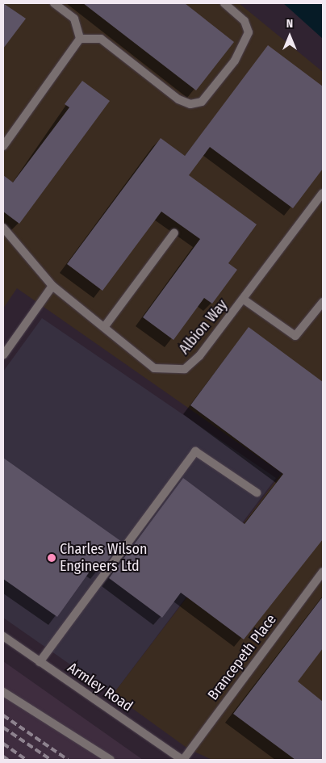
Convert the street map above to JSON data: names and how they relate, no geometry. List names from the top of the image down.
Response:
{
  "streets": {
    "street": ["Albion Way", "Brancepeth Place", "Armley Road"]
  },
  "crossings": [
    ["Brancepeth Place", "Armley Road"]
  ],
  "places": ["Charles Wilson Engineers Ltd"],
  "north": "top"
}
